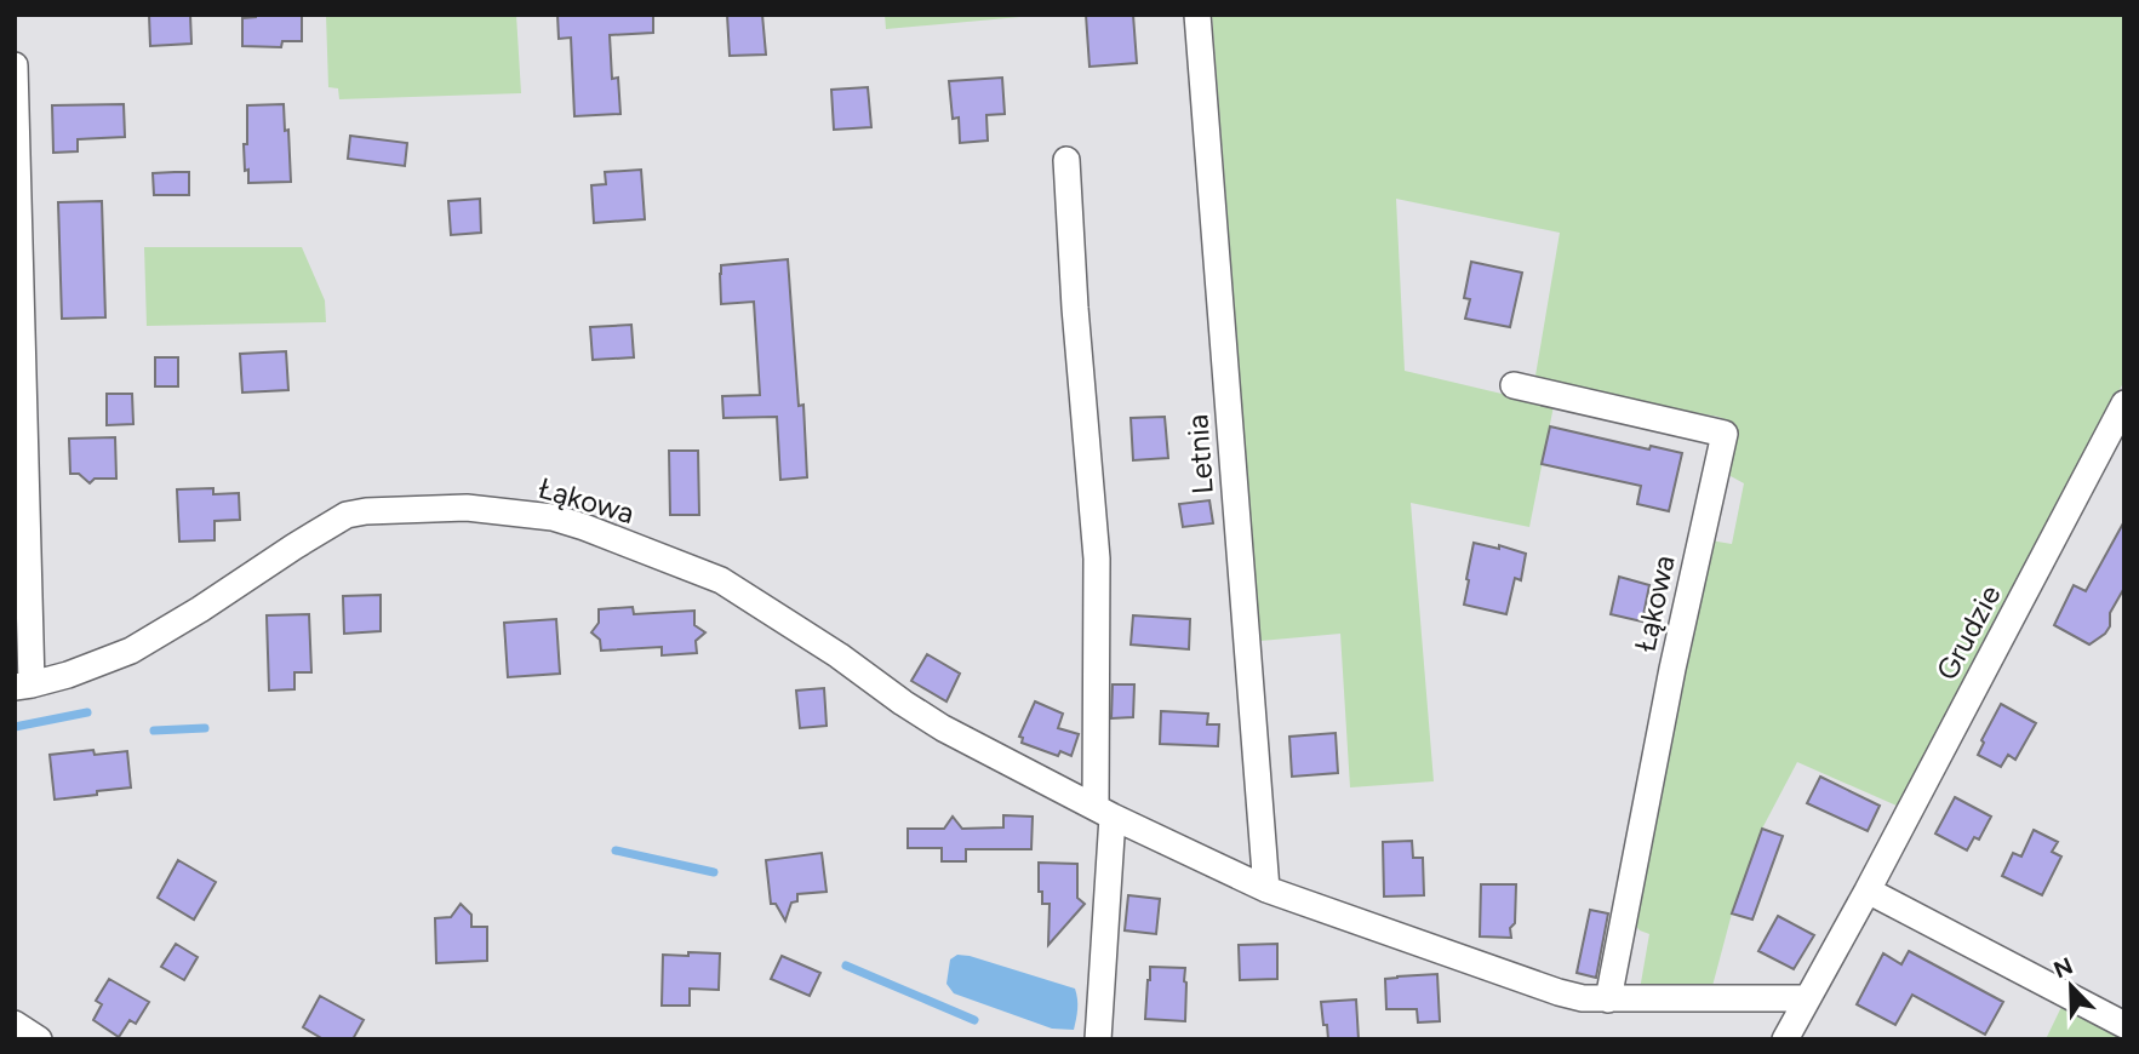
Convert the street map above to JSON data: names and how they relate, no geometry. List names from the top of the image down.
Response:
{
  "streets": {
    "street": ["Letnia", "Łąkowa", "Grudzie"]
  },
  "crossings": [
    ["Letnia", "Łąkowa"],
    ["Łąkowa", "Grudzie"]
  ],
  "north": "top left"
}
